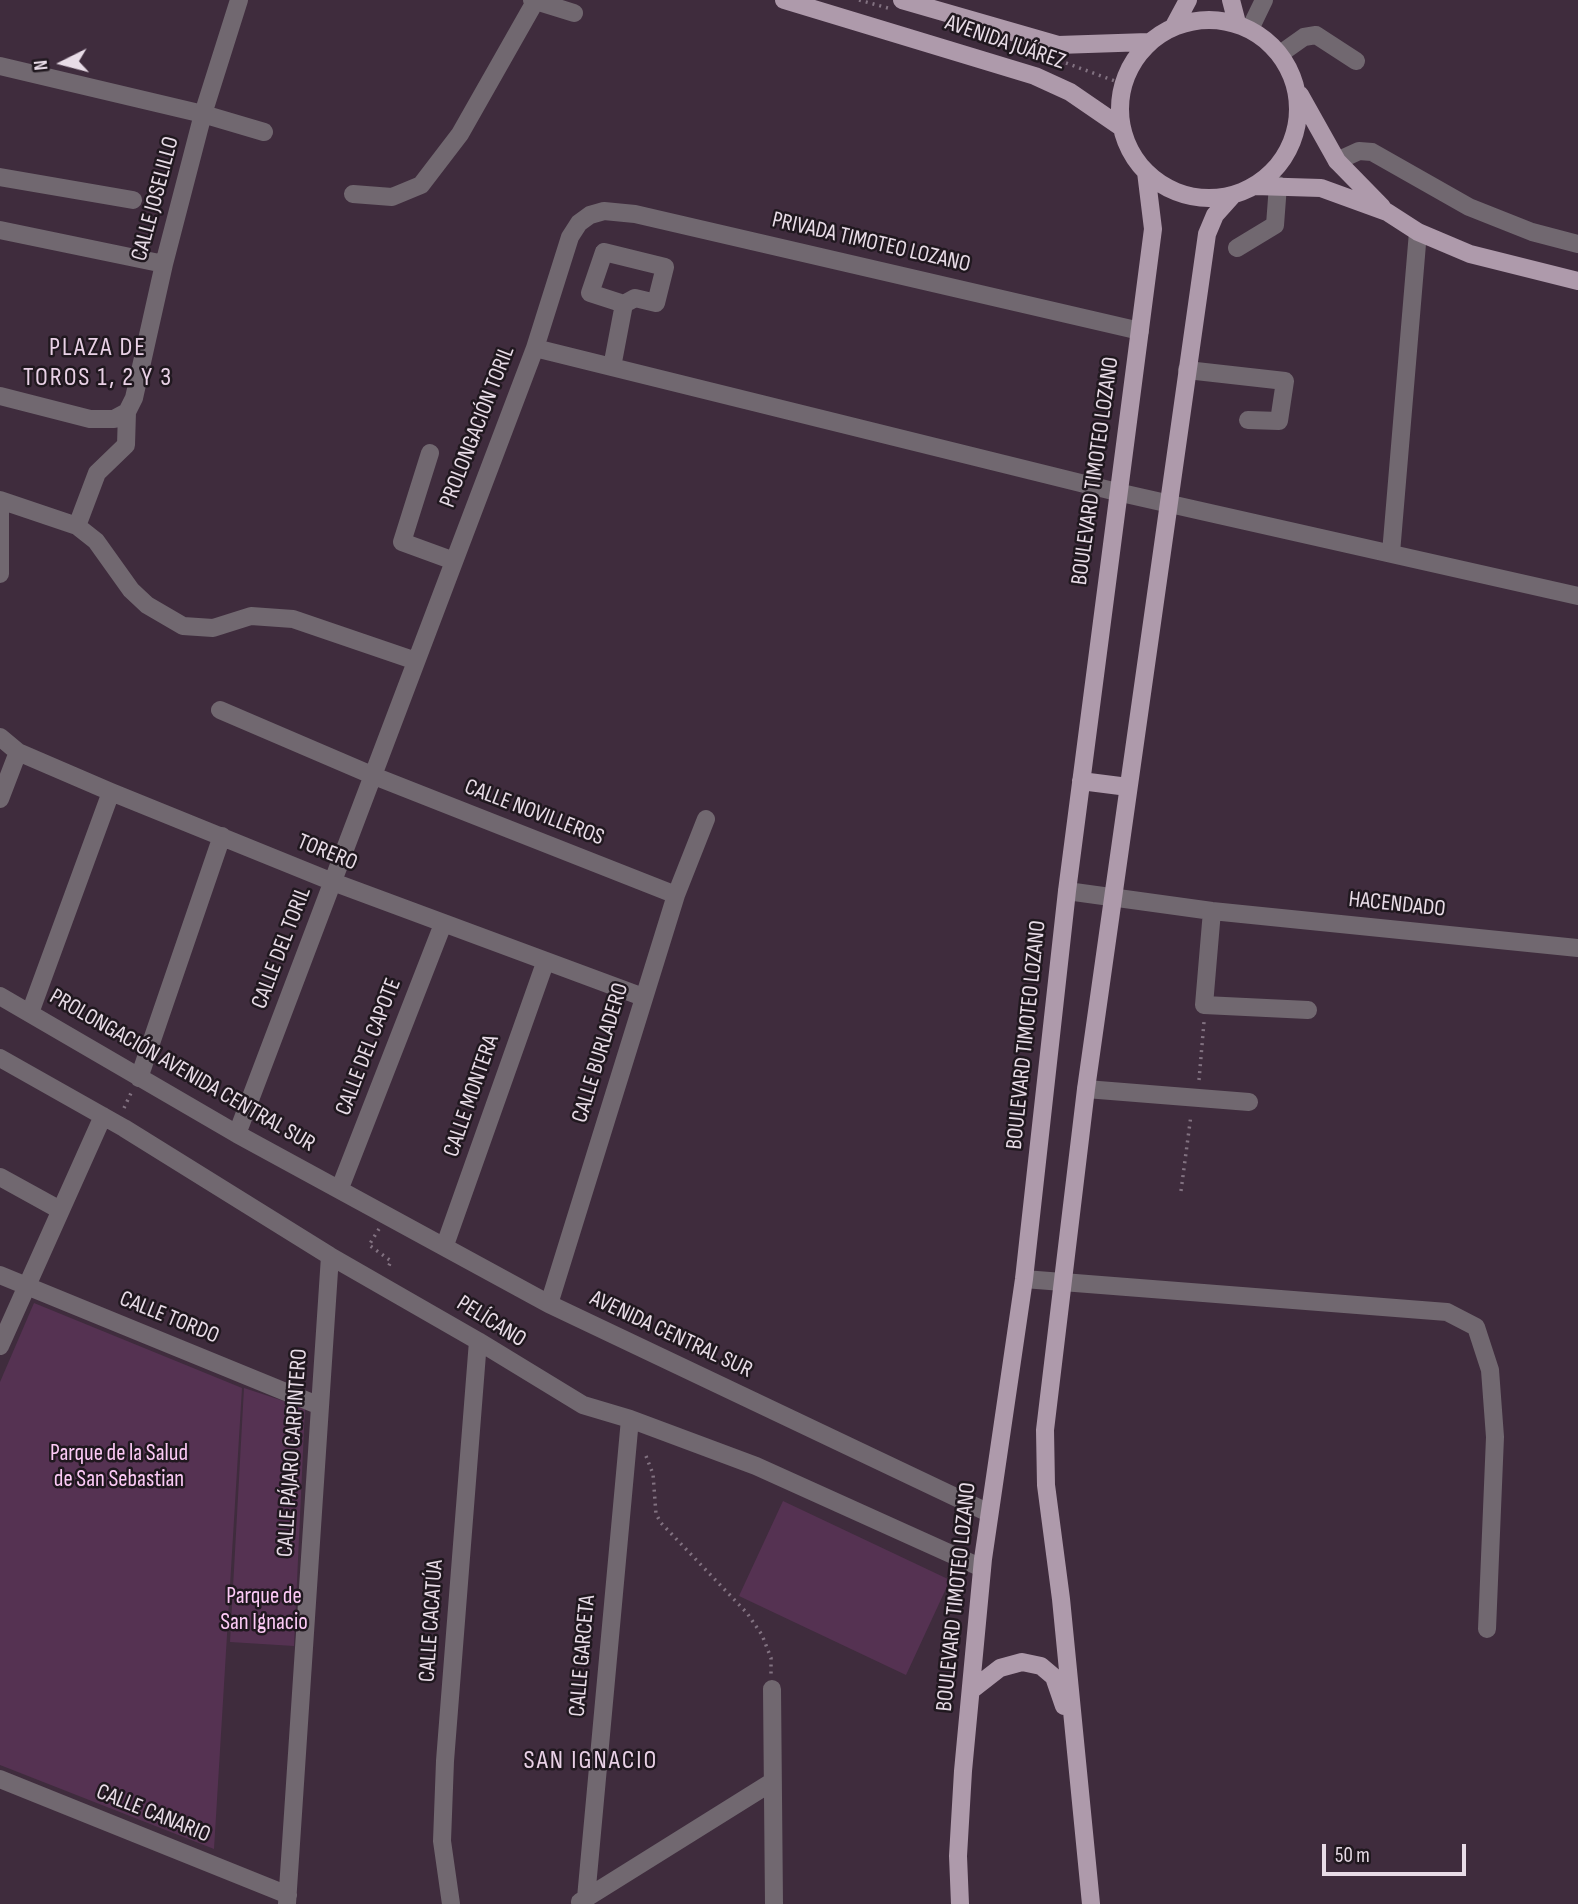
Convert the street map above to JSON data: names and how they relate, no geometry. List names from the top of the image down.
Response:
{
  "streets": {
    "main road": ["AVENIDA JUÁREZ", "BOULEVARD TIMOTEO LOZANO"],
    "street": [
      "CALLE JOSELILLO",
      "PRIVADA TIMOTEO LOZANO",
      "PROLONGACIÓN TORIL",
      "CALLE NOVILLEROS",
      "TORERO",
      "HACENDADO",
      "CALLE DEL TORIL",
      "CALLE DEL CAPOTE",
      "CALLE BURLADERO",
      "PROLONGACIÓN AVENIDA CENTRAL SUR",
      "CALLE MONTERA",
      "CALLE TORDO",
      "PELÍCANO",
      "AVENIDA CENTRAL SUR",
      "CALLE PÁJARO CARPINTERO",
      "CALLE CACATÚA",
      "CALLE GARCETA",
      "CALLE CANARIO"
    ]
  },
  "crossings": [
    ["AVENIDA JUÁREZ", "BOULEVARD TIMOTEO LOZANO"],
    ["PRIVADA TIMOTEO LOZANO", "PROLONGACIÓN TORIL"],
    ["PRIVADA TIMOTEO LOZANO", "BOULEVARD TIMOTEO LOZANO"],
    ["PROLONGACIÓN TORIL", "CALLE DEL TORIL"],
    ["BOULEVARD TIMOTEO LOZANO", "HACENDADO"],
    ["BOULEVARD TIMOTEO LOZANO", "PELÍCANO"],
    ["BOULEVARD TIMOTEO LOZANO", "AVENIDA CENTRAL SUR"],
    ["CALLE NOVILLEROS", "CALLE DEL TORIL"],
    ["CALLE NOVILLEROS", "CALLE BURLADERO"],
    ["TORERO", "CALLE DEL TORIL"],
    ["TORERO", "CALLE DEL CAPOTE"],
    ["TORERO", "CALLE BURLADERO"],
    ["TORERO", "CALLE MONTERA"],
    ["CALLE DEL TORIL", "PROLONGACIÓN AVENIDA CENTRAL SUR"],
    ["CALLE DEL CAPOTE", "PROLONGACIÓN AVENIDA CENTRAL SUR"],
    ["CALLE DEL CAPOTE", "AVENIDA CENTRAL SUR"],
    ["CALLE BURLADERO", "AVENIDA CENTRAL SUR"],
    ["PROLONGACIÓN AVENIDA CENTRAL SUR", "AVENIDA CENTRAL SUR"],
    ["CALLE MONTERA", "AVENIDA CENTRAL SUR"],
    ["CALLE TORDO", "CALLE PÁJARO CARPINTERO"],
    ["PELÍCANO", "CALLE PÁJARO CARPINTERO"],
    ["PELÍCANO", "CALLE CACATÚA"],
    ["PELÍCANO", "CALLE GARCETA"],
    ["CALLE PÁJARO CARPINTERO", "CALLE CANARIO"]
  ],
  "districts": ["PLAZA DE TOROS 1, 2 Y 3", "SAN IGNACIO"],
  "parks": ["Parque de la Salud de San Sebastian", "Parque de San Ignacio"],
  "scale_bar": "50 m",
  "north": "left"
}
